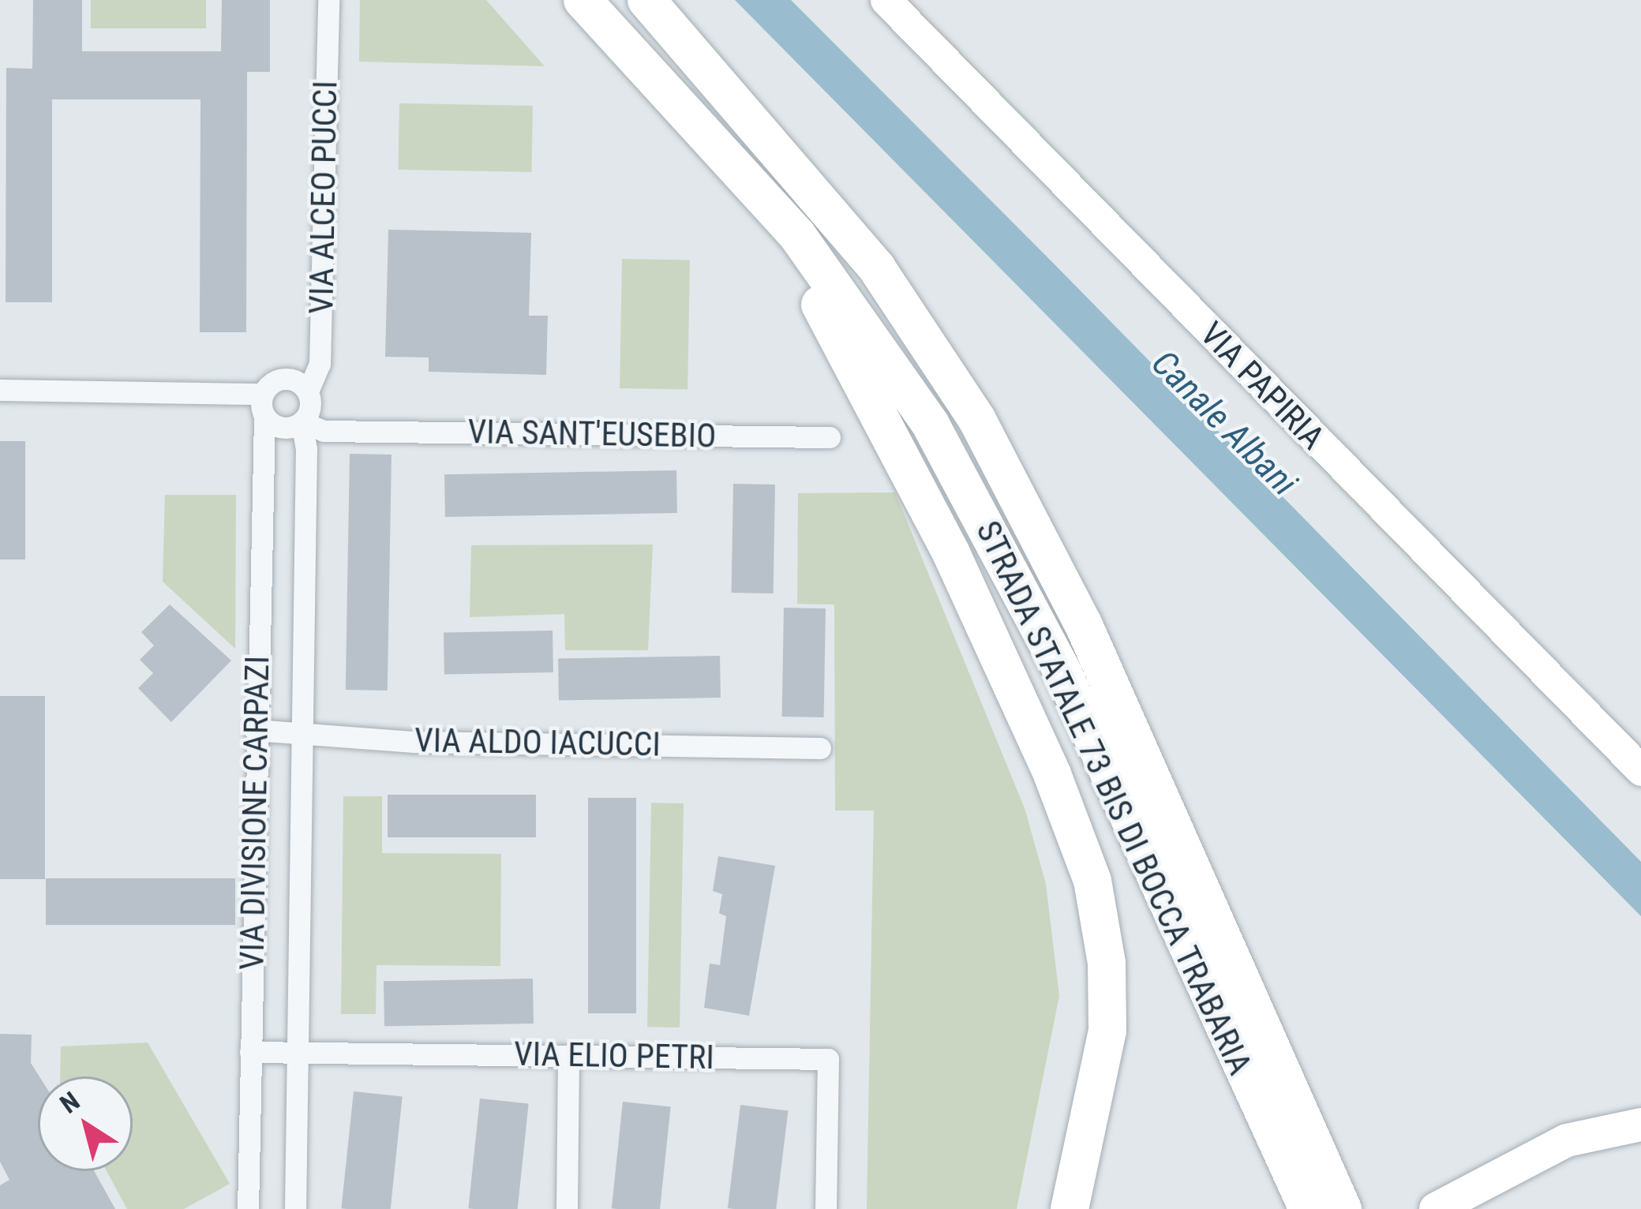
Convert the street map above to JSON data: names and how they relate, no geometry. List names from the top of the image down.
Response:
{
  "streets": {
    "highway": ["STRADA STATALE 73 BIS DI BOCCA TRABARIA"],
    "main road": ["VIA PAPIRIA"],
    "street": [
      "VIA ALCEO PUCCI",
      "VIA SANT'EUSEBIO",
      "VIA ALDO IACUCCI",
      "VIA DIVISIONE CARPAZI",
      "VIA ELIO PETRI"
    ]
  },
  "crossings": [
    ["VIA ALCEO PUCCI", "VIA SANT'EUSEBIO"],
    ["VIA ALCEO PUCCI", "VIA DIVISIONE CARPAZI"],
    ["VIA SANT'EUSEBIO", "VIA DIVISIONE CARPAZI"],
    ["VIA ALDO IACUCCI", "VIA DIVISIONE CARPAZI"],
    ["VIA DIVISIONE CARPAZI", "VIA ELIO PETRI"]
  ],
  "water": ["Canale Albani"],
  "north": "top left"
}
